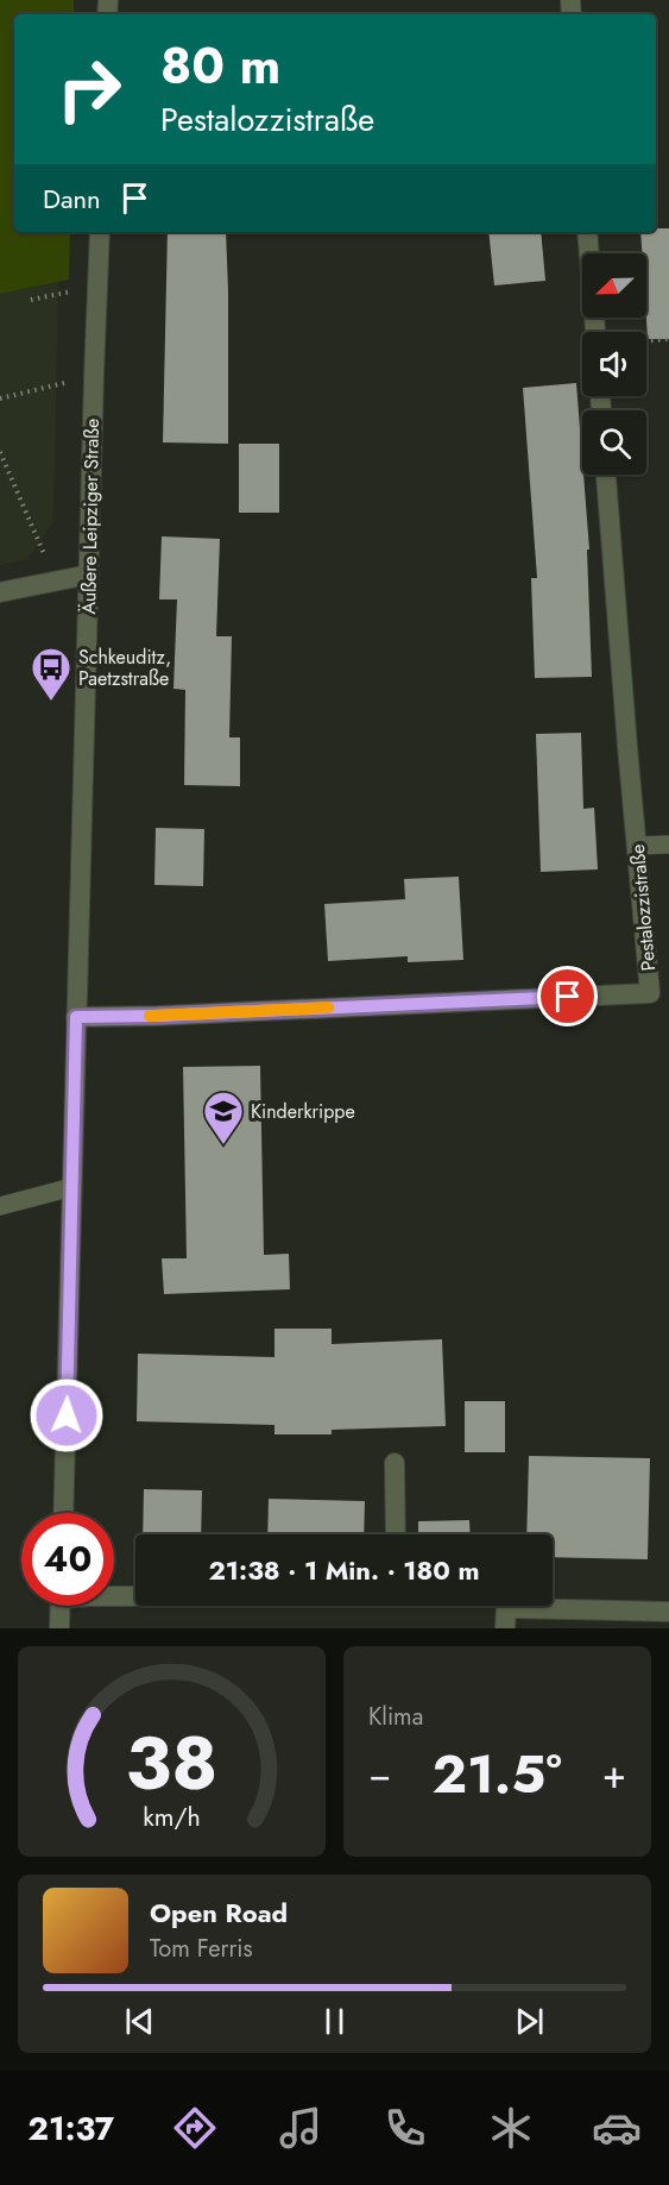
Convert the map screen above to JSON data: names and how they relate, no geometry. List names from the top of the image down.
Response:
{
  "streets": {
    "street": ["Äußere Leipziger Straße", "Pestalozzistraße"]
  },
  "crossings": [
    ["Äußere Leipziger Straße", "Pestalozzistraße"]
  ],
  "places": {
    "bus stop": ["Schkeuditz, Paetzstraße"],
    "school or university": ["Kinderkrippe"]
  },
  "north": "bottom left",
  "page": {
    "turn": ["80 m", "Pestalozzistraße"],
    "then": "Dann",
    "limit": "40",
    "trip": "21:38 · 1 Min. · 180 m",
    "tile": "Klima",
    "heat": ["−", "21.5°", "+"],
    "song": ["Open Road", "Tom Ferris"],
    "tabs": "21:37",
    "gauge": ["38", "km/h"]
  }
}
